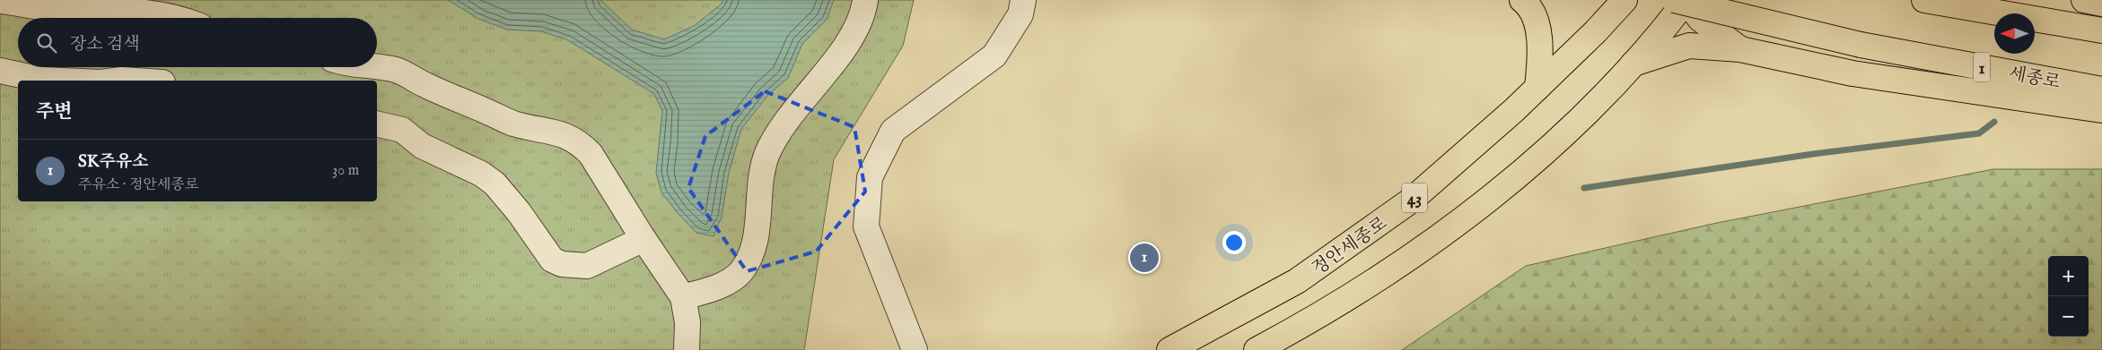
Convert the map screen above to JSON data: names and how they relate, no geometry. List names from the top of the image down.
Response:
{
  "streets": {
    "highway": [
      "1",
      "세종로",
      "43",
      "정안세종로"
    ]
  },
  "crossings": [
    ["세종로", "43"]
  ],
  "north": "left",
  "page": {
    "search": "장소 검색",
    "heading": "주변",
    "list": [
      {
        "mark": "1",
        "name": "SK주유소",
        "note": "주유소 · 정안세종로",
        "value": "30 m"
      }
    ],
    "pins": "1",
    "map_buttons": ["+", "−"]
  }
}
